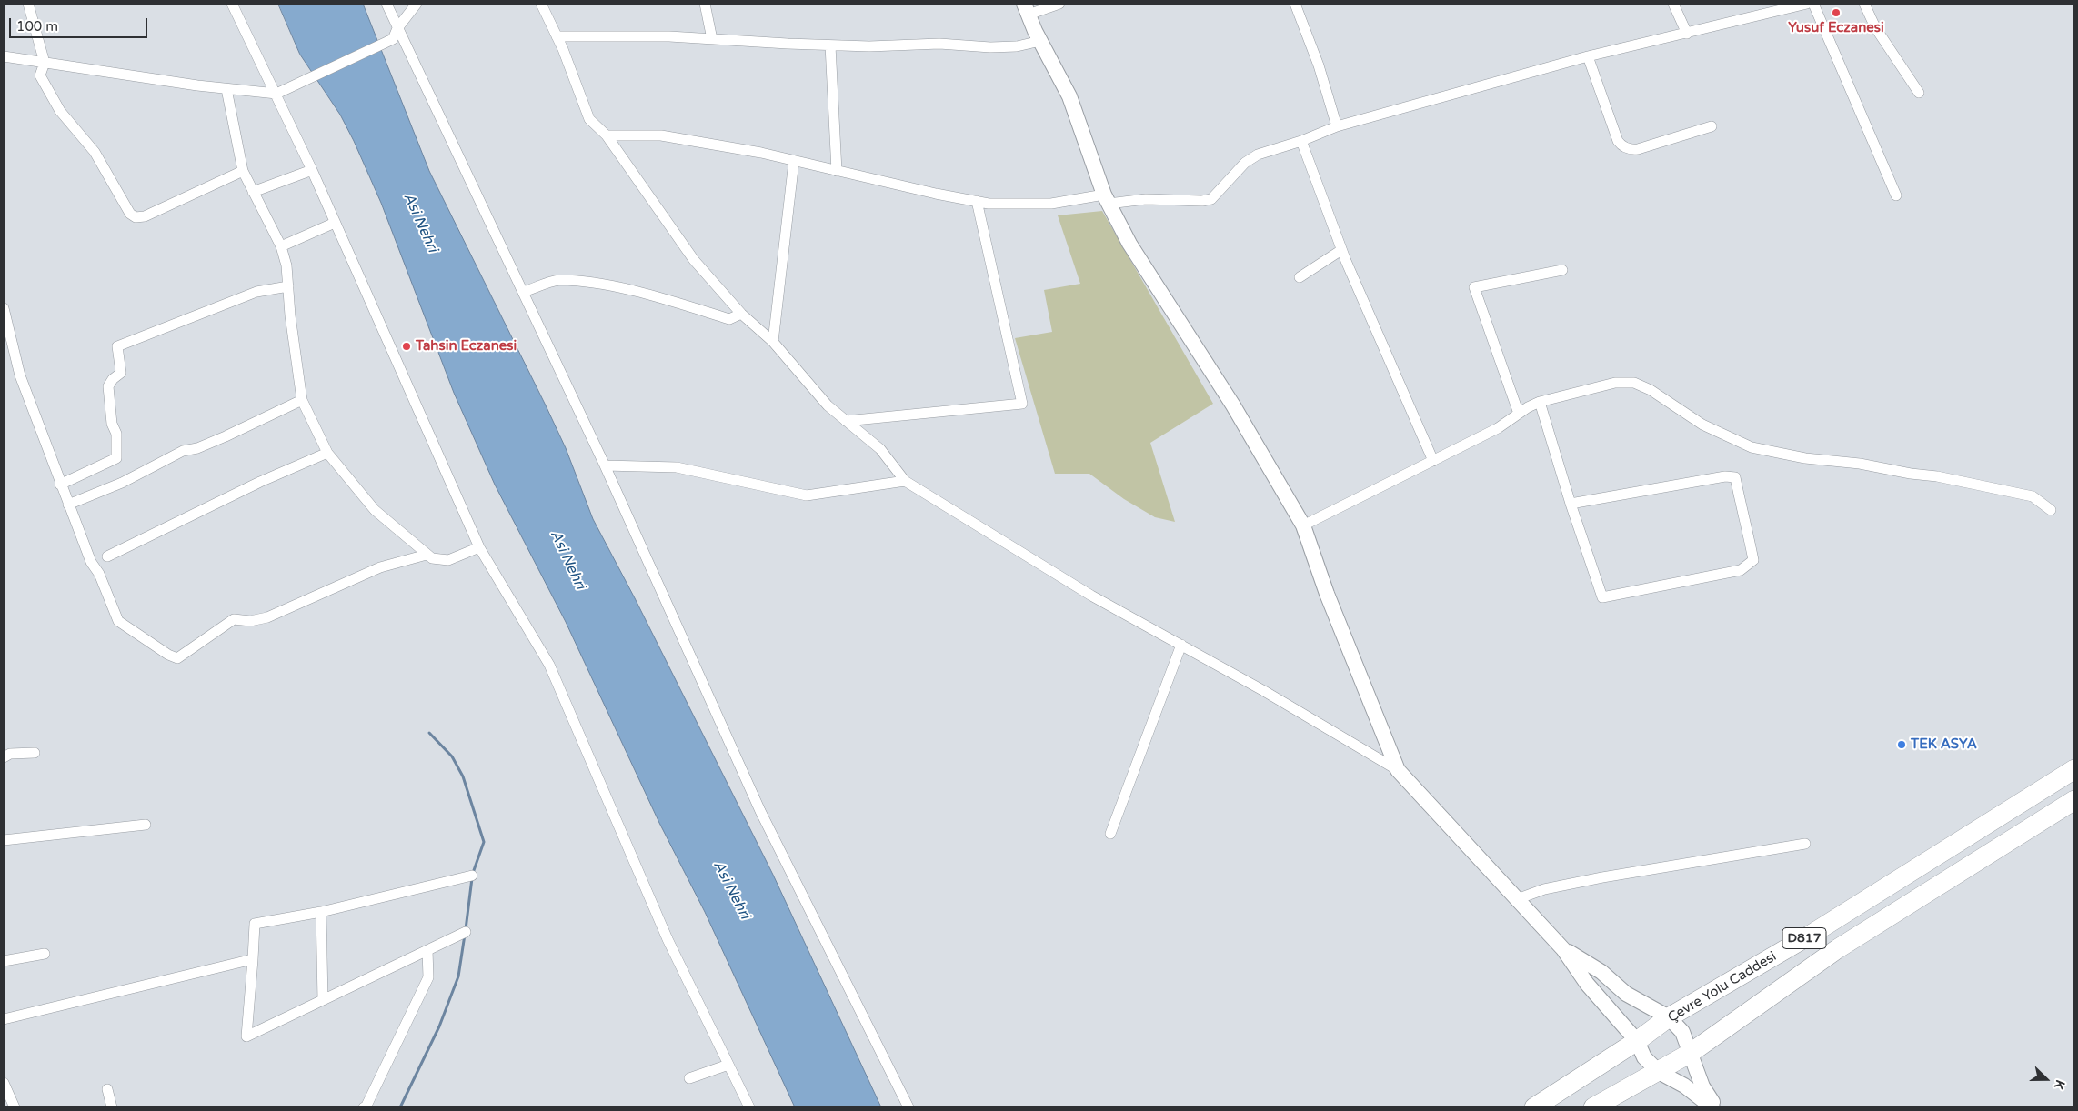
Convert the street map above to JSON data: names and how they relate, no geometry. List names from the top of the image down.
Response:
{
  "streets": {
    "highway": ["D817", "Çevre Yolu Caddesi"]
  },
  "water": ["Asi Nehri"],
  "places": ["Yusuf Eczanesi", "Tahsin Eczanesi", "TEK ASYA"],
  "scale_bar": "100 m",
  "north": "right"
}
